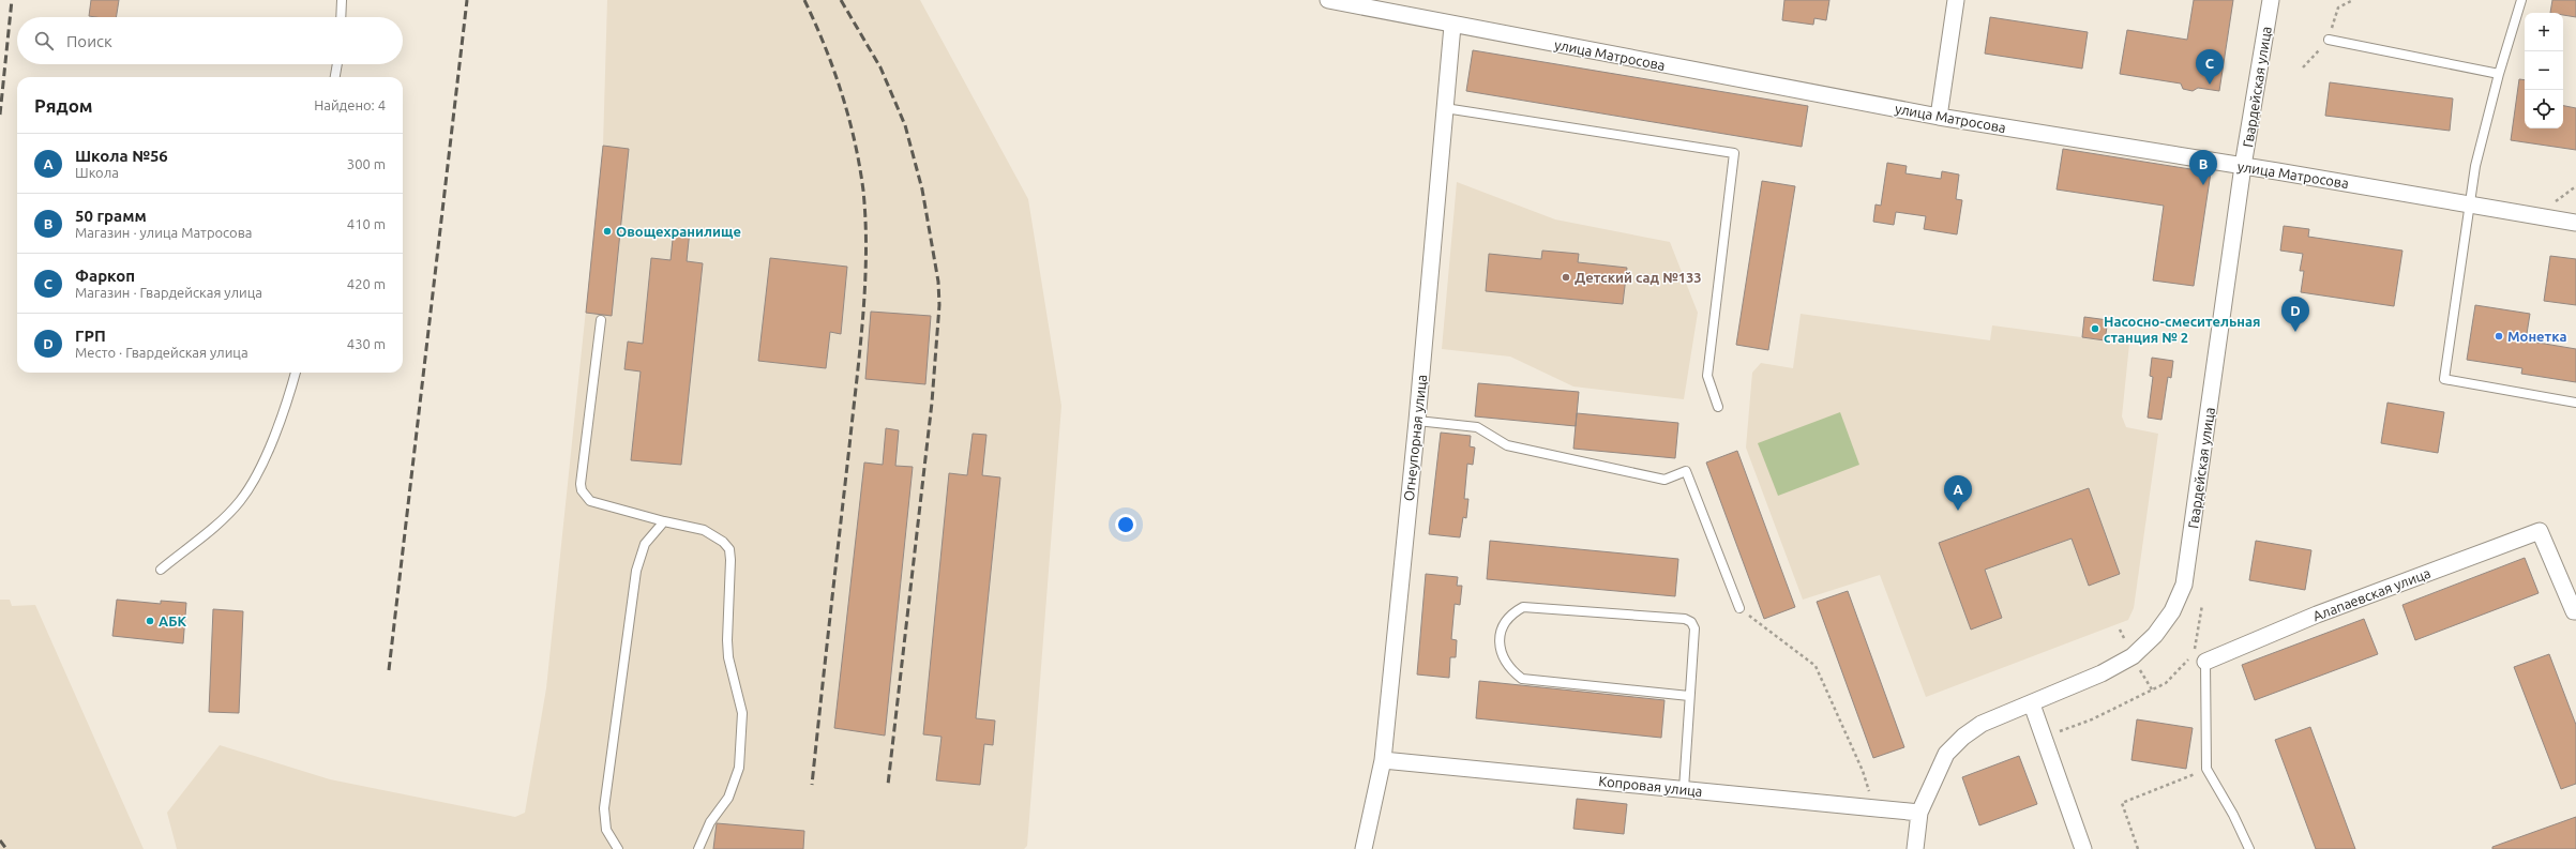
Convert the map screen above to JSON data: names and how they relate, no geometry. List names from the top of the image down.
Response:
{
  "streets": {
    "street": [
      "улица Матросова",
      "Гвардейская улица",
      "Огнеупорная улица",
      "Алапаевская улица",
      "Копровая улица"
    ]
  },
  "crossings": [
    ["улица Матросова", "Гвардейская улица"],
    ["улица Матросова", "Огнеупорная улица"],
    ["Гвардейская улица", "Копровая улица"],
    ["Огнеупорная улица", "Копровая улица"]
  ],
  "places": [
    "Овощехранилище",
    "Детский сад №133",
    "Насосно-смесительная станция № 2",
    "Монетка",
    "АБК"
  ],
  "page": {
    "map_buttons": ["+", "−"],
    "search": "Поиск",
    "pins": [
      "C",
      "B",
      "D",
      "A"
    ],
    "heading": ["Рядом", "Найдено: 4"],
    "list": [
      {
        "mark": "A",
        "name": "Школа №56",
        "note": "Школа",
        "value": "300 m"
      },
      {
        "mark": "B",
        "name": "50 грамм",
        "note": "Магазин · улица Матросова",
        "value": "410 m"
      },
      {
        "mark": "C",
        "name": "Фаркоп",
        "note": "Магазин · Гвардейская улица",
        "value": "420 m"
      },
      {
        "mark": "D",
        "name": "ГРП",
        "note": "Место · Гвардейская улица",
        "value": "430 m"
      }
    ]
  }
}
